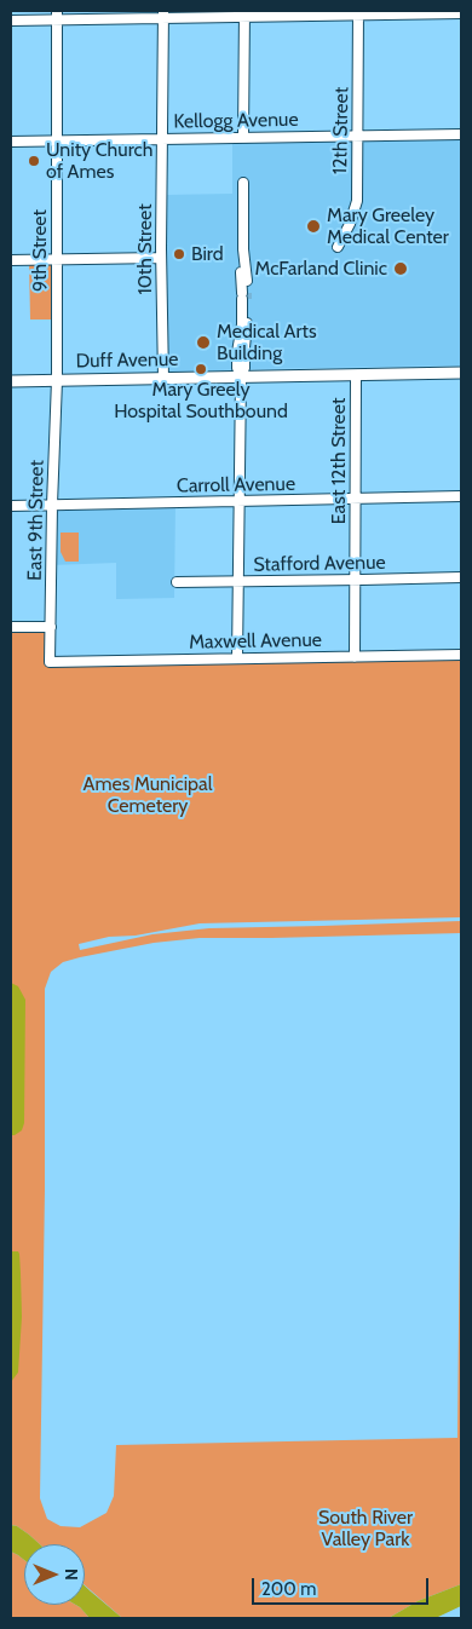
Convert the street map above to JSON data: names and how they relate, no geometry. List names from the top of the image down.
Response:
{
  "streets": {
    "main road": ["Duff Avenue"],
    "street": [
      "Kellogg Avenue",
      "12th Street",
      "10th Street",
      "9th Street",
      "East 12th Street",
      "Carroll Avenue",
      "East 9th Street",
      "Stafford Avenue",
      "Maxwell Avenue"
    ]
  },
  "crossings": [
    ["Kellogg Avenue", "12th Street"],
    ["Kellogg Avenue", "10th Street"],
    ["Kellogg Avenue", "9th Street"],
    ["10th Street", "Duff Avenue"],
    ["9th Street", "Duff Avenue"],
    ["9th Street", "East 9th Street"],
    ["Duff Avenue", "East 12th Street"],
    ["Duff Avenue", "East 9th Street"],
    ["East 12th Street", "Carroll Avenue"],
    ["East 12th Street", "Stafford Avenue"],
    ["East 12th Street", "Maxwell Avenue"],
    ["Carroll Avenue", "East 9th Street"],
    ["East 9th Street", "Maxwell Avenue"]
  ],
  "parks": ["Ames Municipal Cemetery", "South River Valley Park"],
  "places": [
    "Unity Church of Ames",
    "Mary Greeley Medical Center",
    "Bird",
    "McFarland Clinic",
    "Medical Arts Building",
    "Mary Greely Hospital Southbound"
  ],
  "scale_bar": "200 m",
  "north": "right"
}
